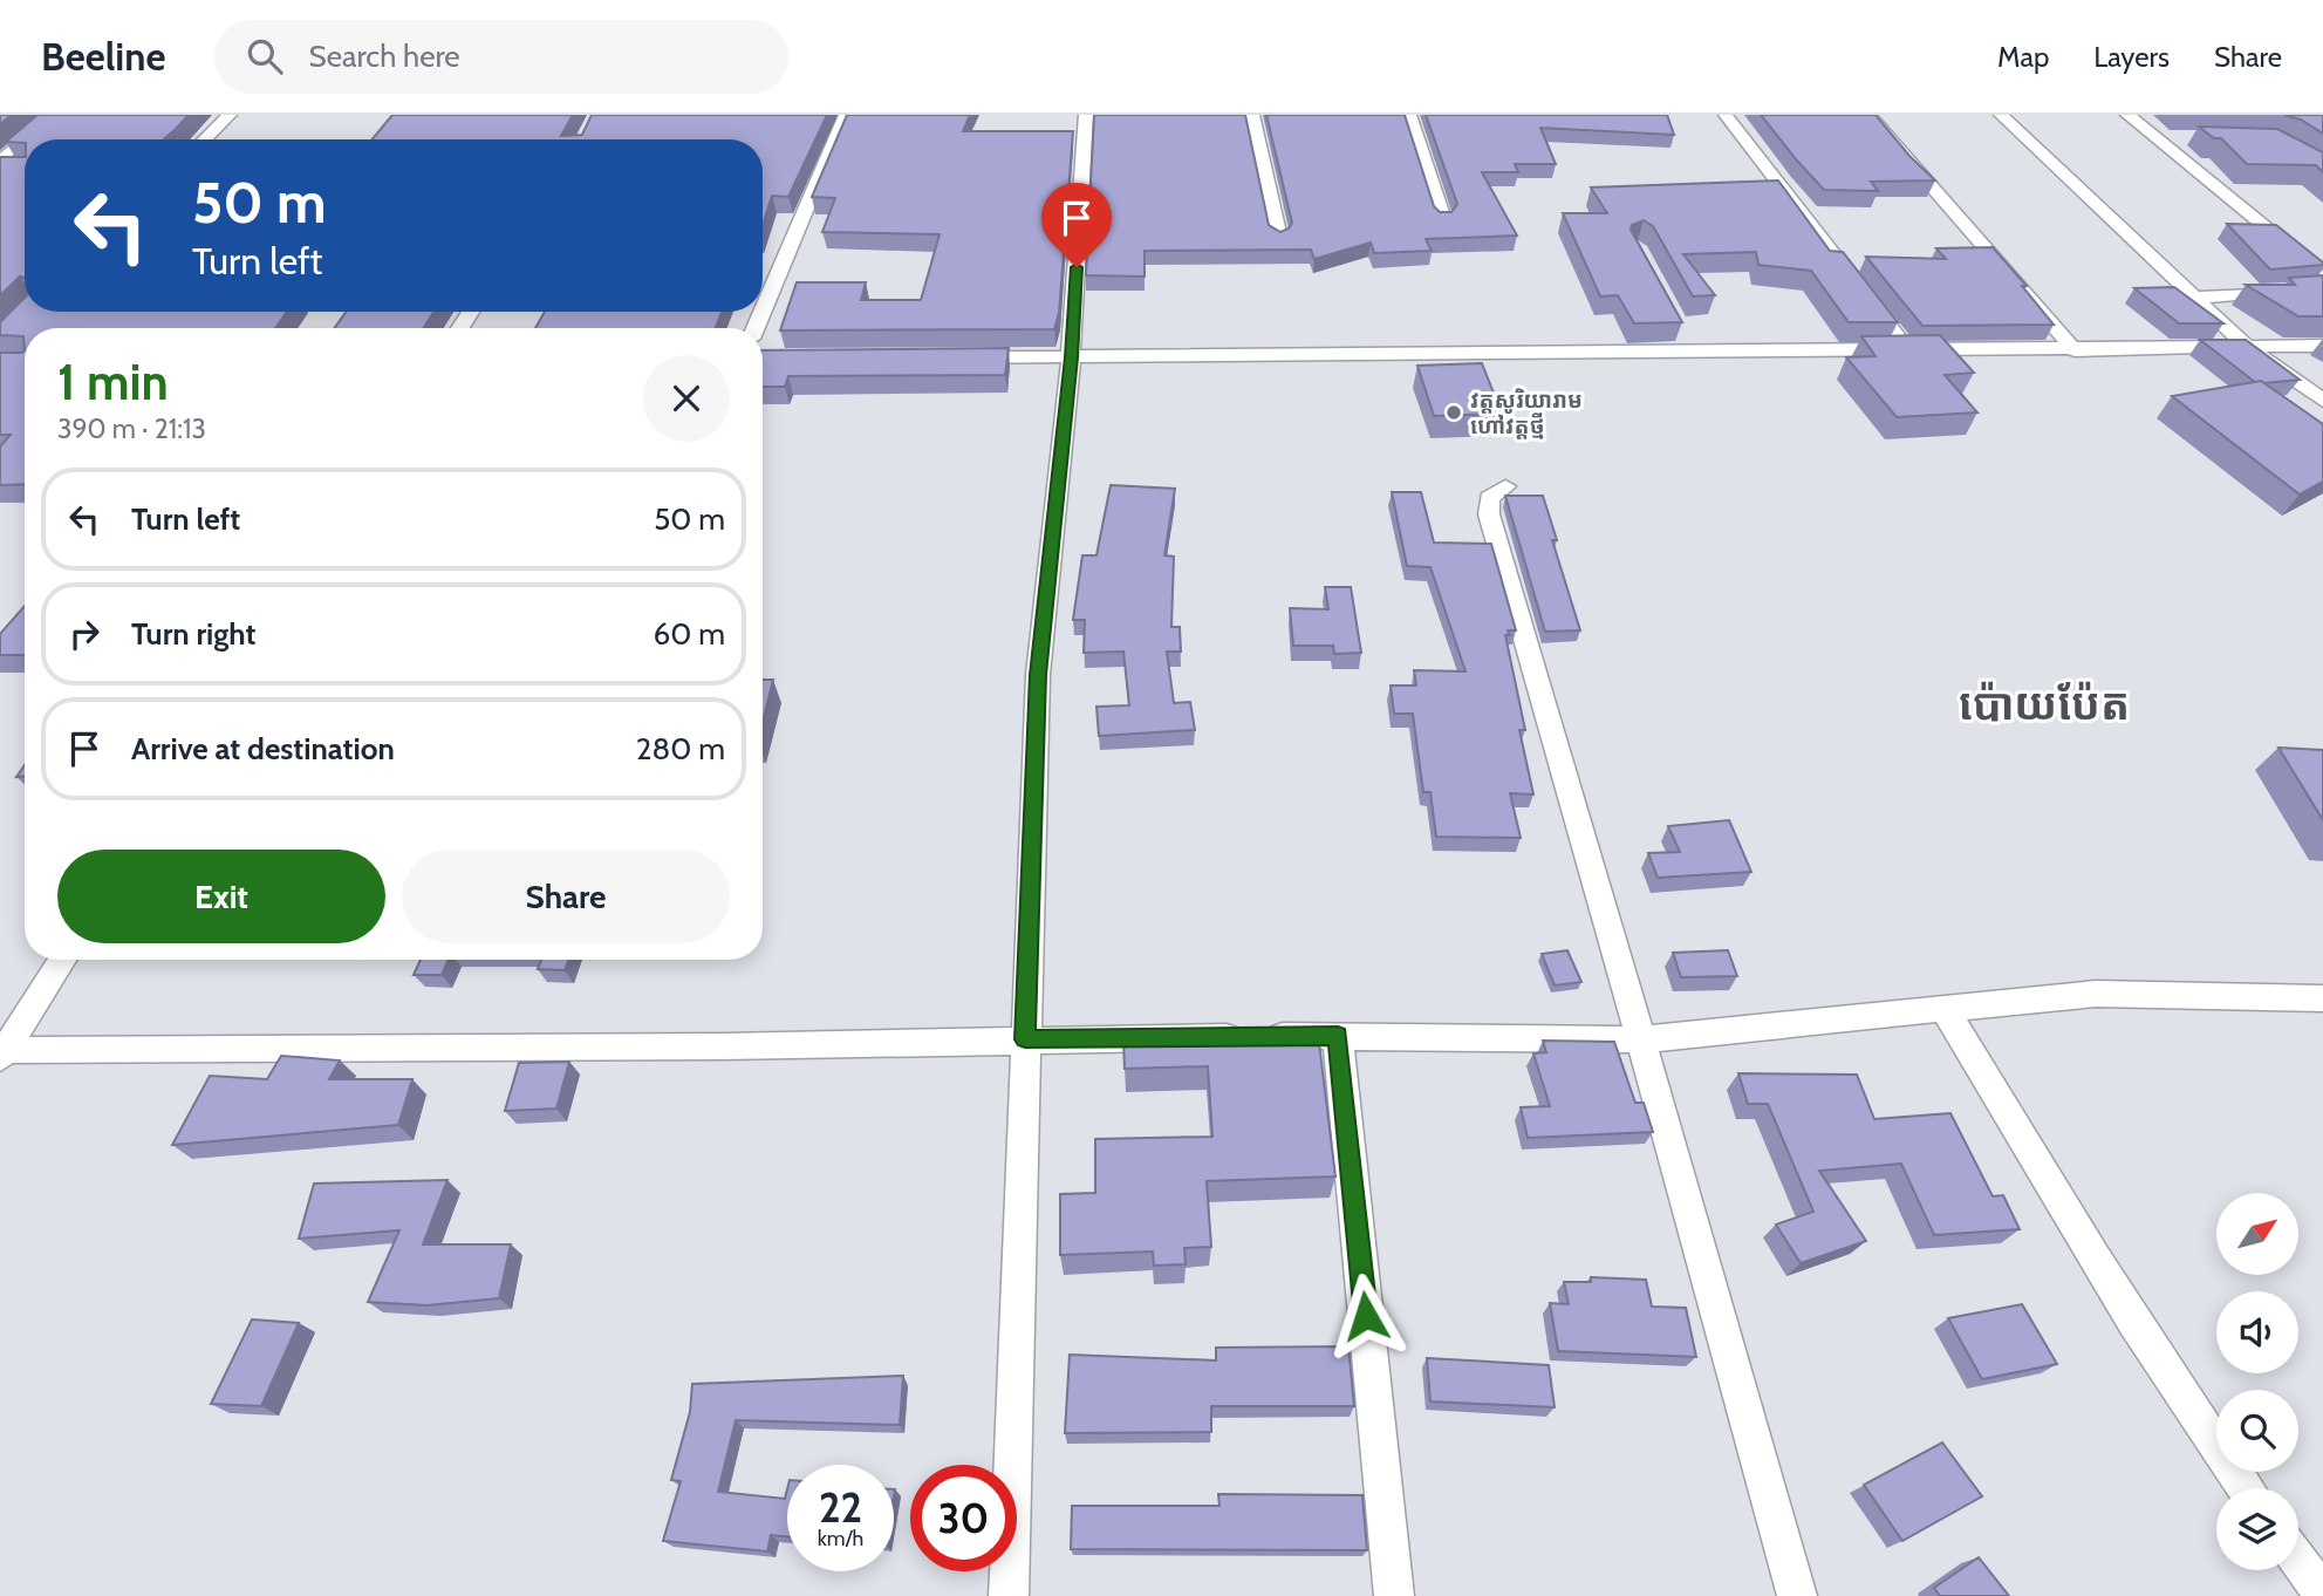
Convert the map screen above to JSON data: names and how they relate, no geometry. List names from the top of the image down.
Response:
{
  "districts": ["ប៉ោយប៉ែត"],
  "places": ["វត្តសូរិយារាម ហៅវត្តថ្មី"],
  "north": "top right",
  "page": {
    "header": "Beeline",
    "search": "Search here",
    "nav": ["Map", "Layers", "Share"],
    "turn": ["50 m", "Turn left"],
    "heading": ["1 min", "390 m · 21:13"],
    "list": [
      {
        "name": "Turn left",
        "value": "50 m"
      },
      {
        "name": "Turn right",
        "value": "60 m"
      },
      {
        "name": "Arrive at destination",
        "value": "280 m"
      }
    ],
    "buttons": ["Exit", "Share"],
    "speed": "22 km/h",
    "limit": "30"
  }
}
